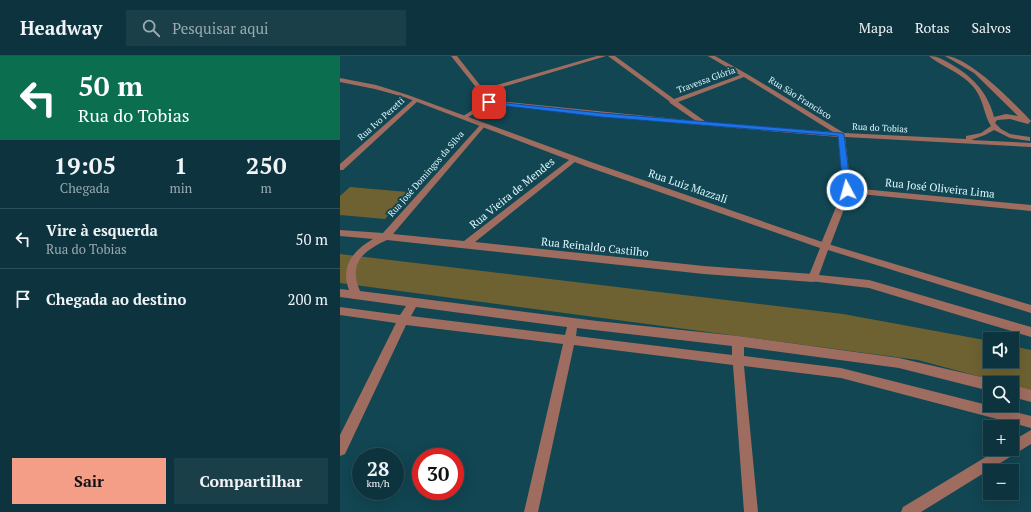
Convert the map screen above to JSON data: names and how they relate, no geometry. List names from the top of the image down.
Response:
{
  "streets": {
    "street": [
      "Travessa Glória",
      "Rua São Francisco",
      "Rua Ivo Peretti",
      "Rua do Tobias",
      "Rua José Domingos da Silva",
      "Rua Luiz Mazzali",
      "Rua José Oliveira Lima",
      "Rua Vieira de Mendes",
      "Rua Reinaldo Castilho"
    ]
  },
  "crossings": [
    ["Travessa Glória", "Rua São Francisco"],
    ["Rua São Francisco", "Rua do Tobias"],
    ["Rua Ivo Peretti", "Rua Luiz Mazzali"],
    ["Rua José Domingos da Silva", "Rua Luiz Mazzali"],
    ["Rua José Domingos da Silva", "Rua Reinaldo Castilho"],
    ["Rua Luiz Mazzali", "Rua Vieira de Mendes"],
    ["Rua Vieira de Mendes", "Rua Reinaldo Castilho"]
  ],
  "page": {
    "header": "Headway",
    "search": "Pesquisar aqui",
    "nav": ["Mapa", "Rotas", "Salvos"],
    "turn": ["50 m", "Rua do Tobias"],
    "eta": [
      "19:05",
      "Chegada",
      "1",
      "min",
      "250",
      "m"
    ],
    "list": [
      {
        "name": "Vire à esquerda",
        "note": "Rua do Tobias",
        "value": "50 m"
      },
      {
        "name": "Chegada ao destino",
        "value": "200 m"
      }
    ],
    "map_buttons": ["+", "−"],
    "speed": "28 km/h",
    "limit": "30",
    "buttons": ["Sair", "Compartilhar"]
  }
}
